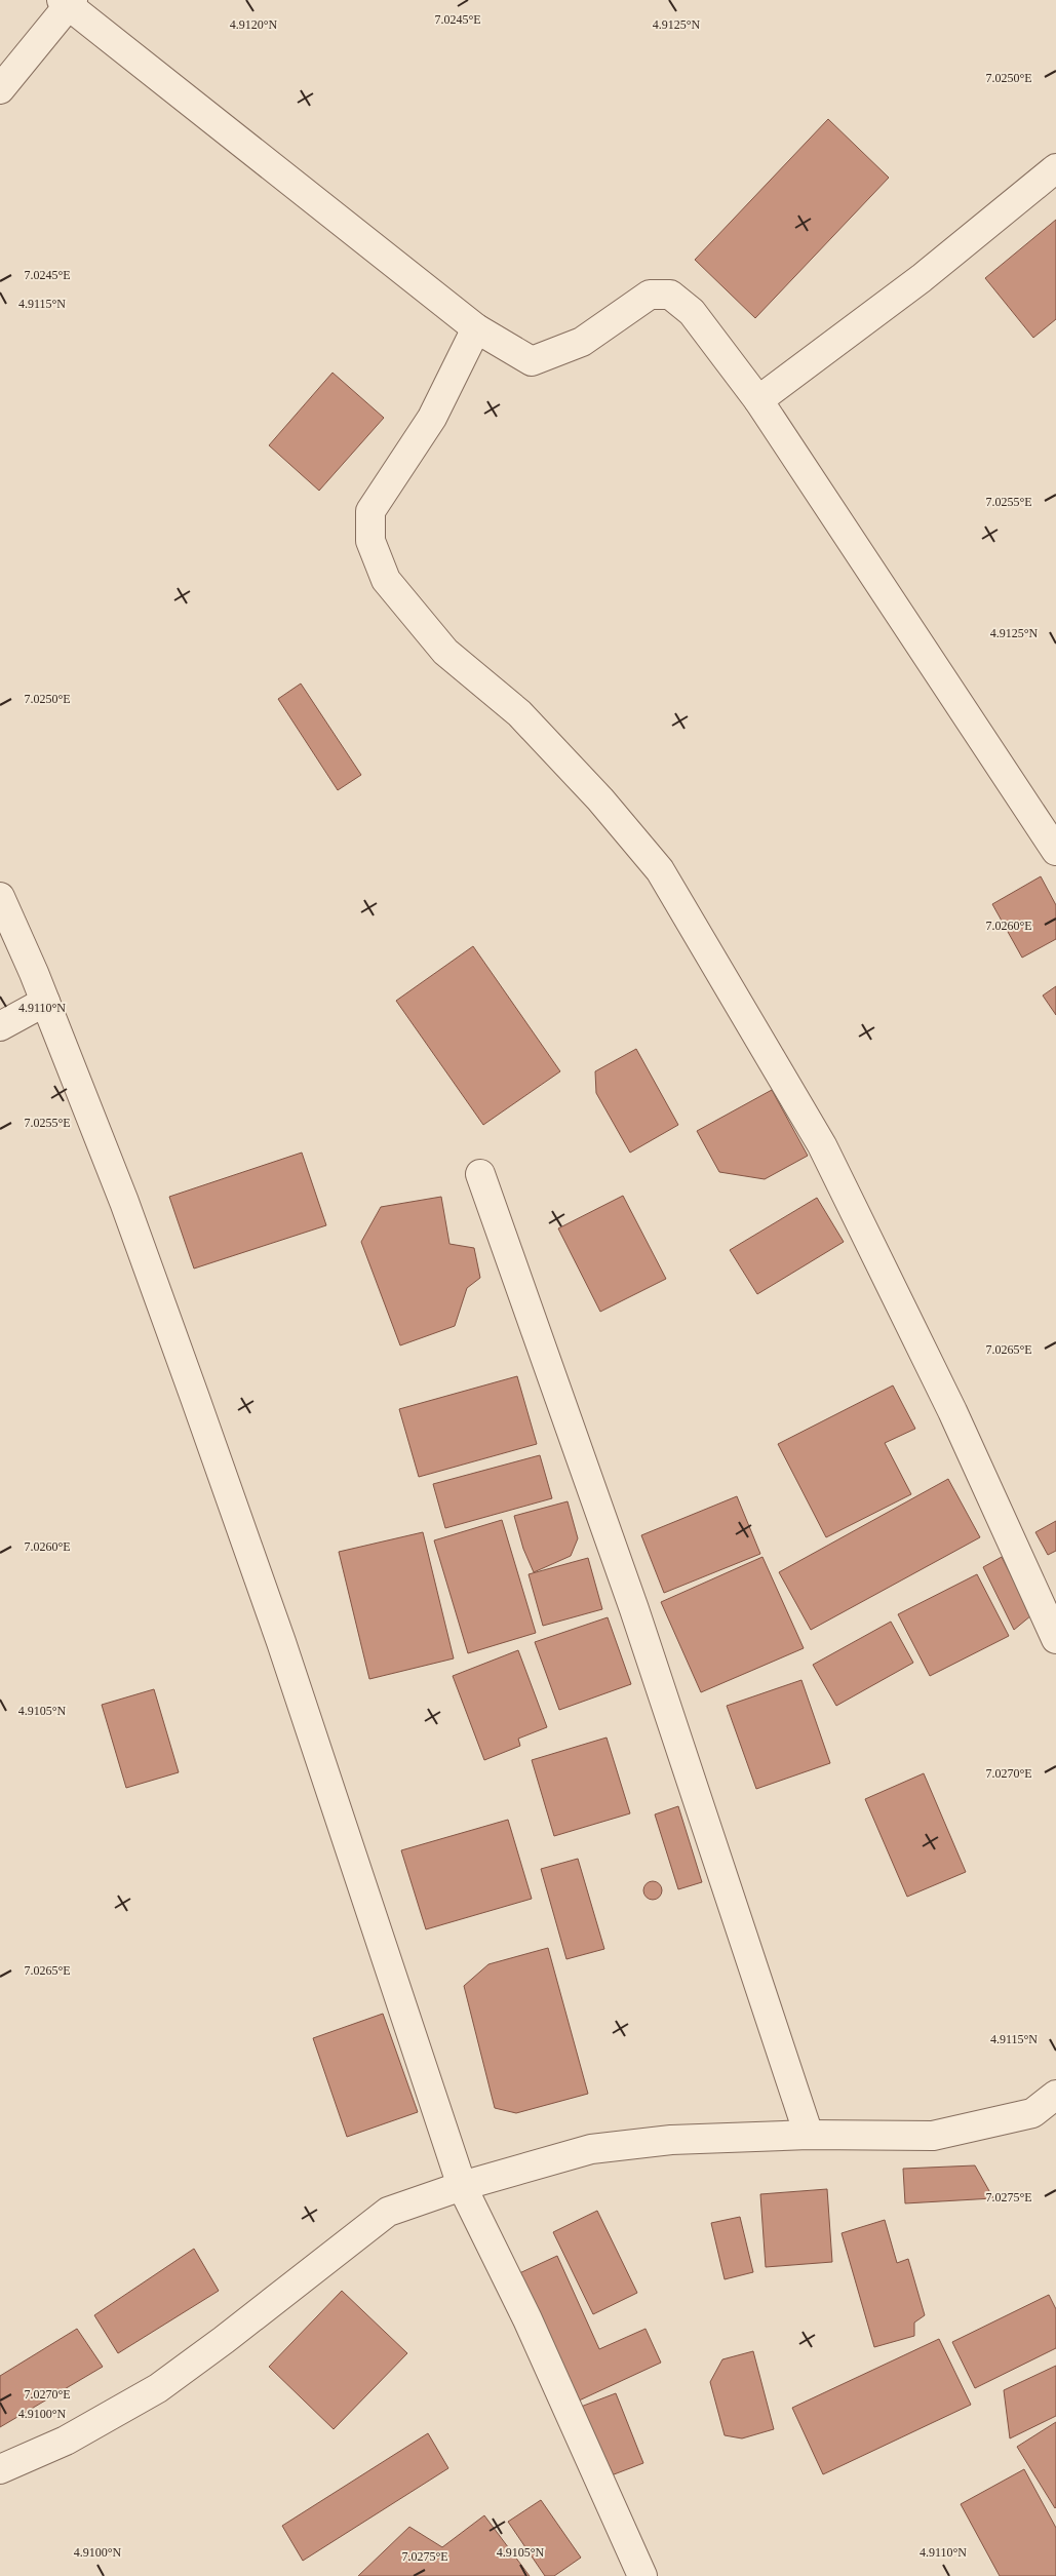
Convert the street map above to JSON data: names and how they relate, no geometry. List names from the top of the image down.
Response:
{
  "coordinates": [
    "7.0245°E",
    "4.9120°N",
    "4.9125°N",
    "7.0250°E",
    "4.9115°N",
    "7.0255°E",
    "7.0260°E",
    "4.9110°N",
    "7.0265°E",
    "4.9105°N",
    "7.0270°E",
    "7.0275°E",
    "4.9100°N"
  ]
}
